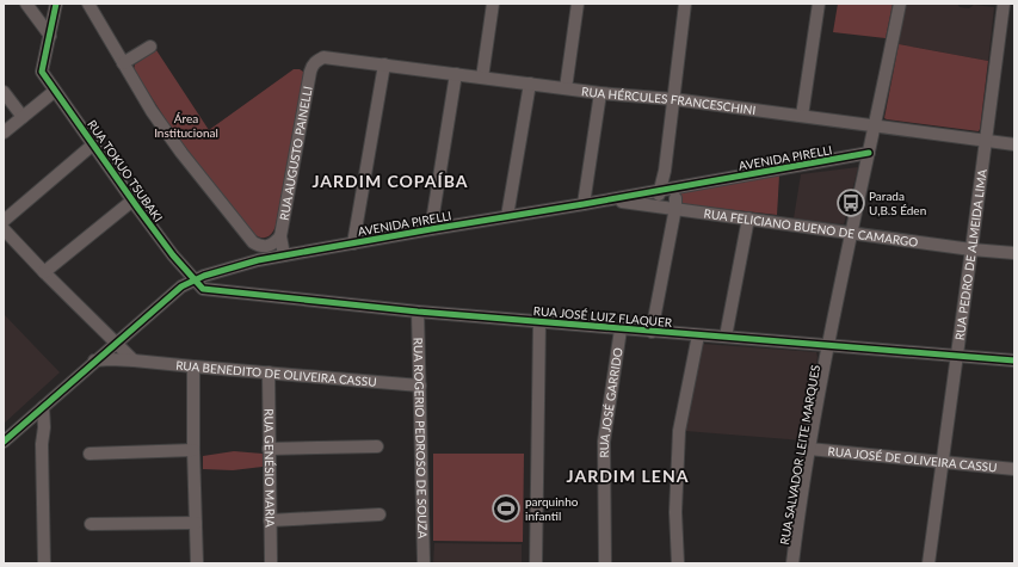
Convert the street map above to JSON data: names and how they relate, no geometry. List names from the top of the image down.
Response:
{
  "streets": {
    "street": [
      "RUA HÉRCULES FRANCESCHINI",
      "RUA AUGUSTO PAINELLI",
      "AVENIDA PIRELLI",
      "RUA TOKUO TSUBAKI",
      "RUA FELICIANO BUENO DE CAMARGO",
      "RUA PEDRO DE ALMEIDA LIMA",
      "RUA JOSÉ LUIZ FLAQUER",
      "RUA BENEDITO DE OLIVEIRA CASSU",
      "RUA JOSÉ GARRIDO",
      "RUA ROGERIO PEDROSO DE SOUZA",
      "RUA SALVADOR LEITE MARQUES",
      "RUA JOSÉ DE OLIVEIRA CASSU",
      "RUA GENÉSIO MARIA"
    ]
  },
  "crossings": [
    ["RUA HÉRCULES FRANCESCHINI", "RUA AUGUSTO PAINELLI"],
    ["RUA HÉRCULES FRANCESCHINI", "RUA PEDRO DE ALMEIDA LIMA"],
    ["RUA HÉRCULES FRANCESCHINI", "RUA SALVADOR LEITE MARQUES"],
    ["RUA AUGUSTO PAINELLI", "AVENIDA PIRELLI"],
    ["AVENIDA PIRELLI", "RUA TOKUO TSUBAKI"],
    ["AVENIDA PIRELLI", "RUA FELICIANO BUENO DE CAMARGO"],
    ["AVENIDA PIRELLI", "RUA JOSÉ LUIZ FLAQUER"],
    ["AVENIDA PIRELLI", "RUA BENEDITO DE OLIVEIRA CASSU"],
    ["AVENIDA PIRELLI", "RUA SALVADOR LEITE MARQUES"],
    ["RUA TOKUO TSUBAKI", "RUA JOSÉ LUIZ FLAQUER"],
    ["RUA FELICIANO BUENO DE CAMARGO", "RUA PEDRO DE ALMEIDA LIMA"],
    ["RUA FELICIANO BUENO DE CAMARGO", "RUA SALVADOR LEITE MARQUES"],
    ["RUA PEDRO DE ALMEIDA LIMA", "RUA JOSÉ LUIZ FLAQUER"],
    ["RUA PEDRO DE ALMEIDA LIMA", "RUA JOSÉ DE OLIVEIRA CASSU"],
    ["RUA JOSÉ LUIZ FLAQUER", "RUA JOSÉ GARRIDO"],
    ["RUA JOSÉ LUIZ FLAQUER", "RUA ROGERIO PEDROSO DE SOUZA"],
    ["RUA JOSÉ LUIZ FLAQUER", "RUA SALVADOR LEITE MARQUES"],
    ["RUA BENEDITO DE OLIVEIRA CASSU", "RUA ROGERIO PEDROSO DE SOUZA"],
    ["RUA BENEDITO DE OLIVEIRA CASSU", "RUA GENÉSIO MARIA"],
    ["RUA SALVADOR LEITE MARQUES", "RUA JOSÉ DE OLIVEIRA CASSU"]
  ],
  "districts": ["JARDIM COPAÍBA", "JARDIM LENA"],
  "parks": ["Área Institucional"],
  "places": {
    "bus stop": ["Parada U,B.S Éden"],
    "sports": ["parquinho infantil"]
  }
}
